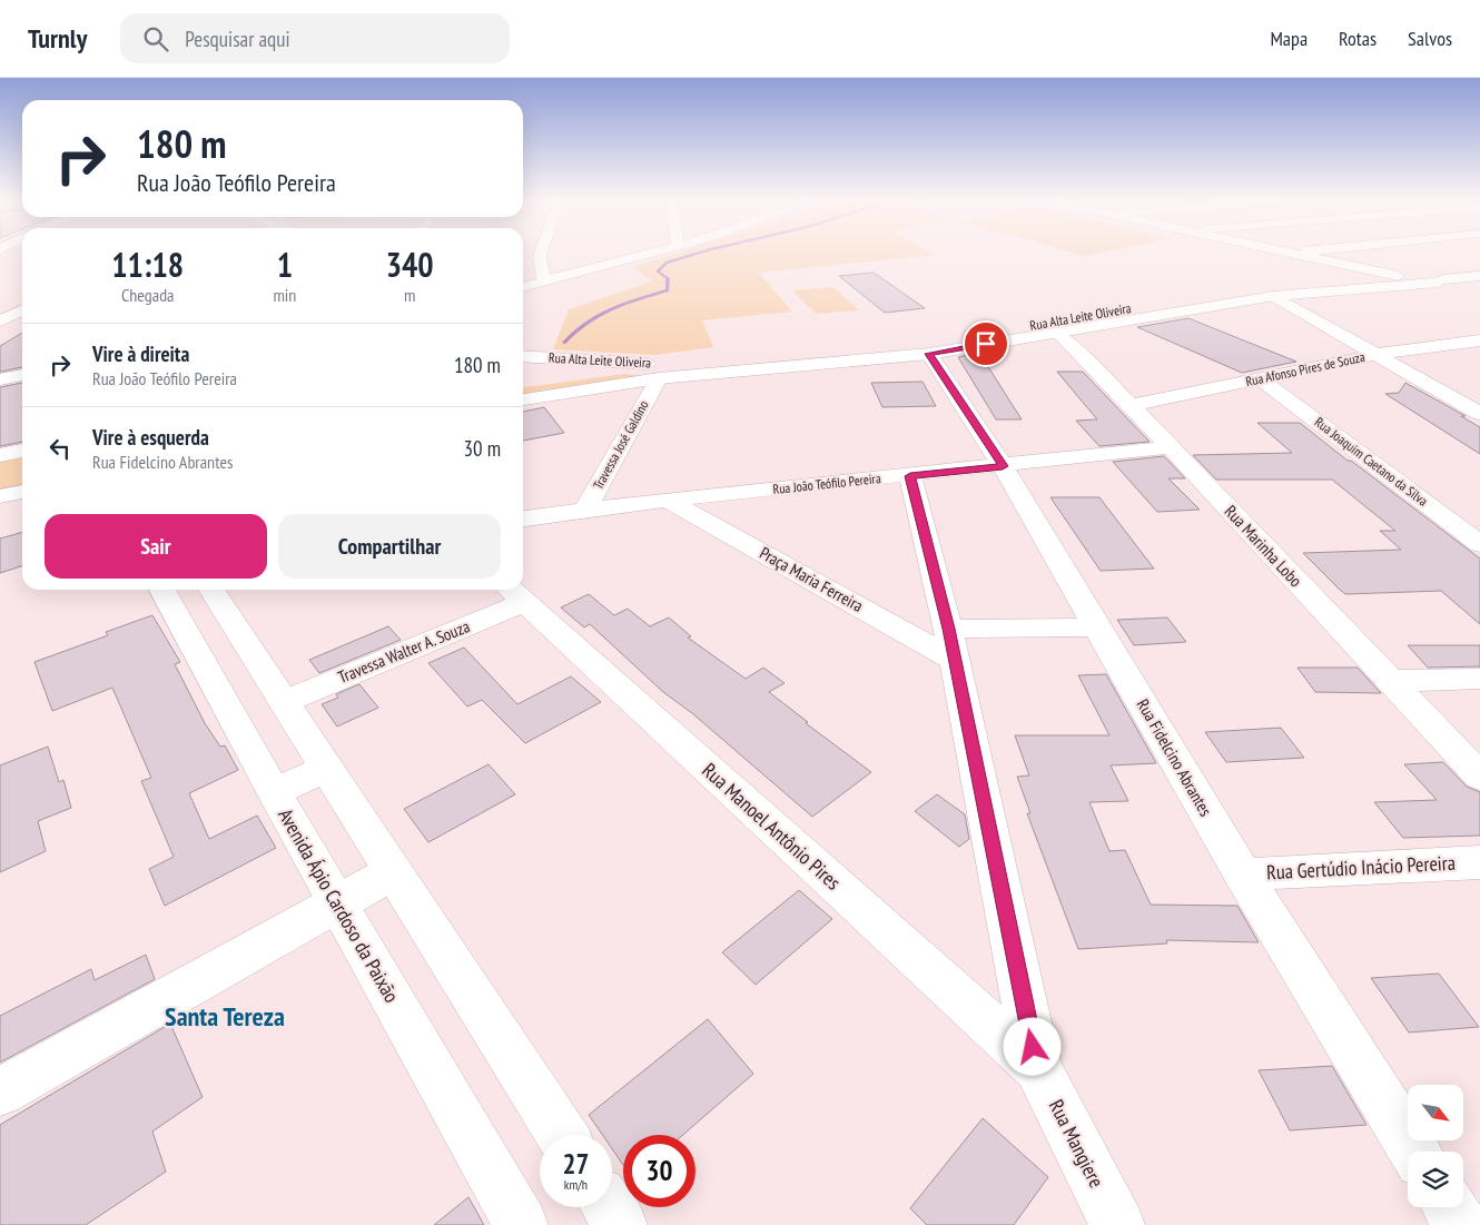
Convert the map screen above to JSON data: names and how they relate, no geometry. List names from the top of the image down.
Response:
{
  "streets": {
    "street": [
      "Rua Alta Leite Oliveira",
      "Rua Afonso Pires de Souza",
      "Travessa José Galdino",
      "Rua Joaquim Caetano da Silva",
      "Rua João Teófilo Pereira",
      "Rua Marinha Lobo",
      "Praça Maria Ferreira",
      "Travessa Walter A. Souza",
      "Rua Fidelcino Abrantes",
      "Rua Manoel Antônio Pires",
      "Rua Gertúdio Inácio Pereira",
      "Avenida Ápio Cardoso da Paixão",
      "Rua Mangiere"
    ]
  },
  "crossings": [
    ["Rua Alta Leite Oliveira", "Travessa José Galdino"],
    ["Rua Alta Leite Oliveira", "Rua Marinha Lobo"],
    ["Rua Alta Leite Oliveira", "Rua Fidelcino Abrantes"],
    ["Rua Afonso Pires de Souza", "Rua Joaquim Caetano da Silva"],
    ["Rua Afonso Pires de Souza", "Rua Marinha Lobo"],
    ["Travessa José Galdino", "Rua João Teófilo Pereira"],
    ["Rua João Teófilo Pereira", "Rua Marinha Lobo"],
    ["Rua João Teófilo Pereira", "Praça Maria Ferreira"],
    ["Rua João Teófilo Pereira", "Rua Fidelcino Abrantes"],
    ["Rua João Teófilo Pereira", "Rua Mangiere"],
    ["Praça Maria Ferreira", "Rua Mangiere"],
    ["Travessa Walter A. Souza", "Rua Manoel Antônio Pires"],
    ["Rua Fidelcino Abrantes", "Rua Gertúdio Inácio Pereira"],
    ["Rua Manoel Antônio Pires", "Rua Mangiere"]
  ],
  "districts": ["Santa Tereza"],
  "north": "bottom right",
  "page": {
    "header": "Turnly",
    "search": "Pesquisar aqui",
    "nav": ["Mapa", "Rotas", "Salvos"],
    "turn": ["180 m", "Rua João Teófilo Pereira"],
    "eta": [
      "11:18",
      "Chegada",
      "1",
      "min",
      "340",
      "m"
    ],
    "list": [
      {
        "name": "Vire à direita",
        "note": "Rua João Teófilo Pereira",
        "value": "180 m"
      },
      {
        "name": "Vire à esquerda",
        "note": "Rua Fidelcino Abrantes",
        "value": "30 m"
      }
    ],
    "buttons": ["Sair", "Compartilhar"],
    "speed": "27 km/h",
    "limit": "30"
  }
}
